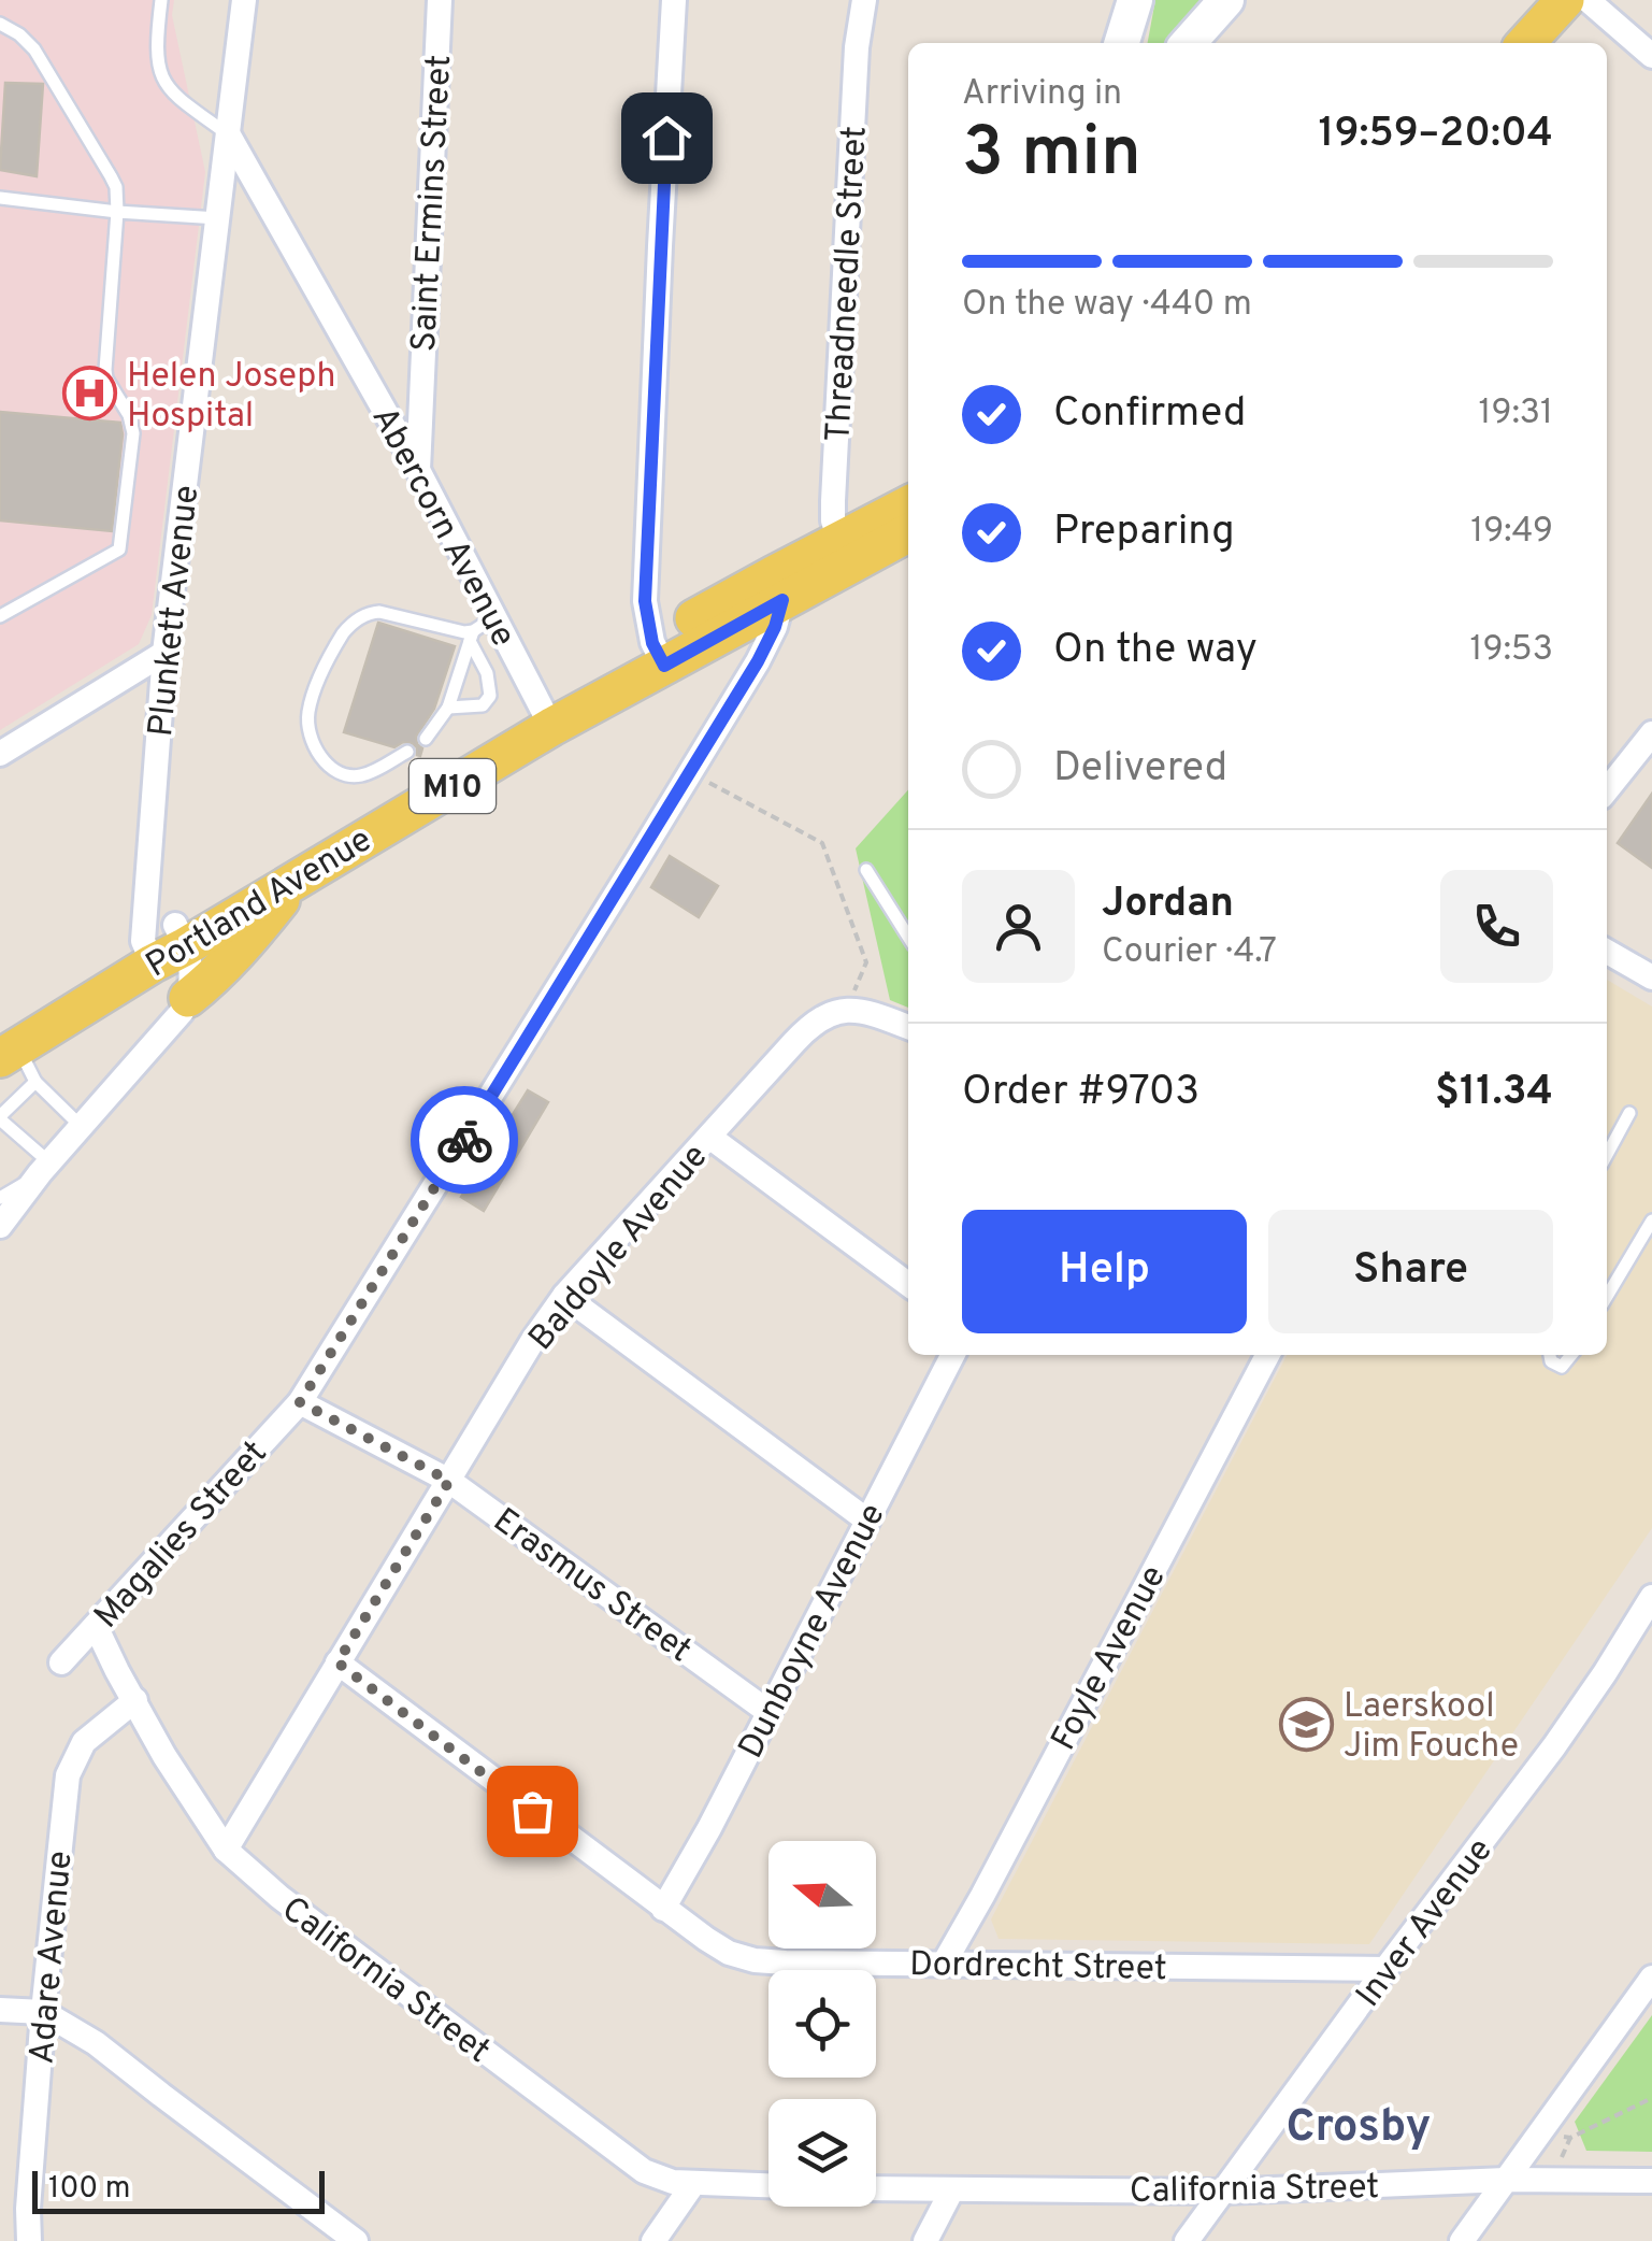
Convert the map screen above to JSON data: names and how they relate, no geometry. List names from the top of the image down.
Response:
{
  "streets": {
    "main road": ["M10", "Portland Avenue"],
    "street": [
      "Saint Ermins Street",
      "Threadneedle Street",
      "Abercorn Avenue",
      "Plunkett Avenue",
      "Baldoyle Avenue",
      "Magalies Street",
      "Erasmus Street",
      "Dunboyne Avenue",
      "Foyle Avenue",
      "Inver Avenue",
      "Adare Avenue",
      "Dordrecht Street",
      "California Street"
    ]
  },
  "crossings": [
    ["Saint Ermins Street", "Abercorn Avenue"],
    ["Threadneedle Street", "Portland Avenue"],
    ["Abercorn Avenue", "Plunkett Avenue"],
    ["Abercorn Avenue", "Portland Avenue"],
    ["Plunkett Avenue", "Portland Avenue"],
    ["Portland Avenue", "Magalies Street"],
    ["Baldoyle Avenue", "Erasmus Street"],
    ["Baldoyle Avenue", "Dordrecht Street"],
    ["Baldoyle Avenue", "California Street"],
    ["Magalies Street", "Erasmus Street"],
    ["Magalies Street", "California Street"],
    ["Erasmus Street", "Dunboyne Avenue"],
    ["Dunboyne Avenue", "Dordrecht Street"],
    ["Foyle Avenue", "Dordrecht Street"],
    ["Inver Avenue", "Dordrecht Street"],
    ["Inver Avenue", "California Street"],
    ["Adare Avenue", "California Street"]
  ],
  "districts": ["Crosby"],
  "places": {
    "hospital": ["Helen Joseph Hospital"],
    "school or university": ["Laerskool Jim Fouche"]
  },
  "scale_bar": "100 m",
  "north": "left",
  "page": {
    "heading": ["3 min", "Arriving in", "19:59–20:04"],
    "panel": [
      "Jordan",
      "Courier · 4.7",
      "Order #9703",
      "$11.34"
    ],
    "bar": "On the way · 440 m",
    "list": [
      ["Confirmed", "19:31"],
      ["Preparing", "19:49"],
      ["On the way", "19:53"],
      "Delivered"
    ],
    "buttons": ["Help", "Share"],
    "scale": "100 m"
  }
}
